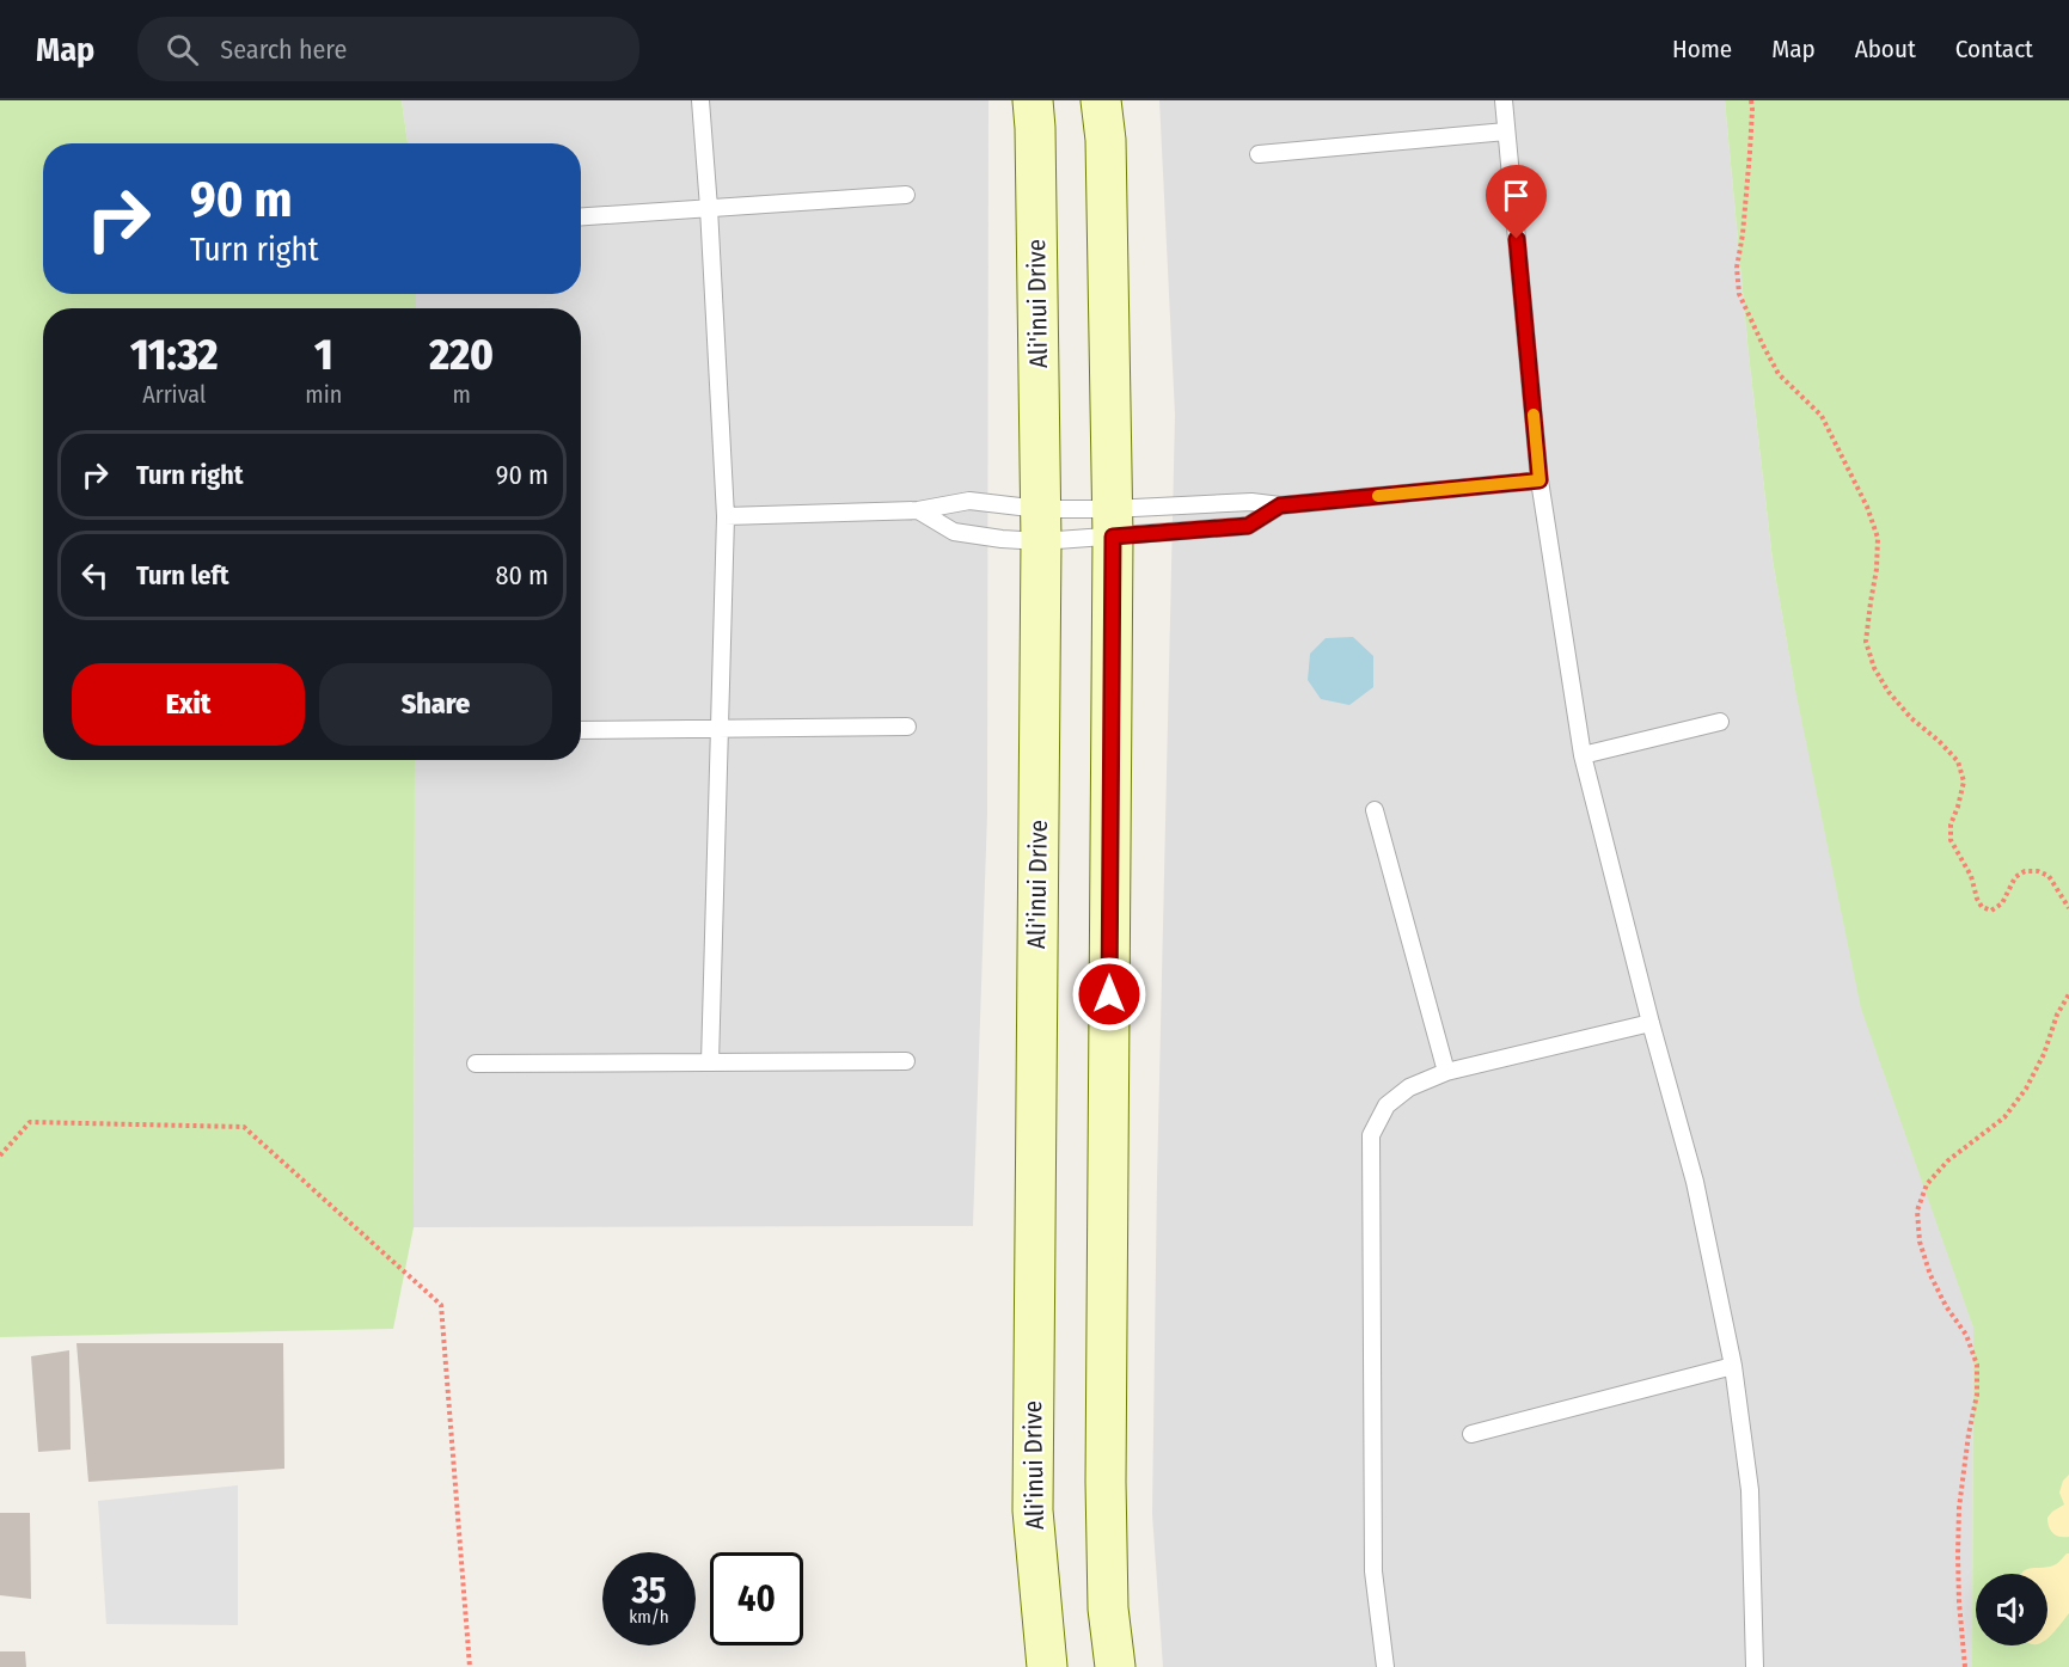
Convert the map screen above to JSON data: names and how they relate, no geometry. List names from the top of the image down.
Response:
{
  "streets": {
    "street": ["Ali'inui Drive"]
  },
  "page": {
    "header": "Map",
    "search": "Search here",
    "nav": [
      "Home",
      "Map",
      "About",
      "Contact"
    ],
    "turn": ["90 m", "Turn right"],
    "eta": [
      "11:32",
      "Arrival",
      "1",
      "min",
      "220",
      "m"
    ],
    "list": [
      {
        "name": "Turn right",
        "value": "90 m"
      },
      {
        "name": "Turn left",
        "value": "80 m"
      }
    ],
    "buttons": ["Exit", "Share"],
    "speed": "35 km/h",
    "limit": "40"
  }
}
